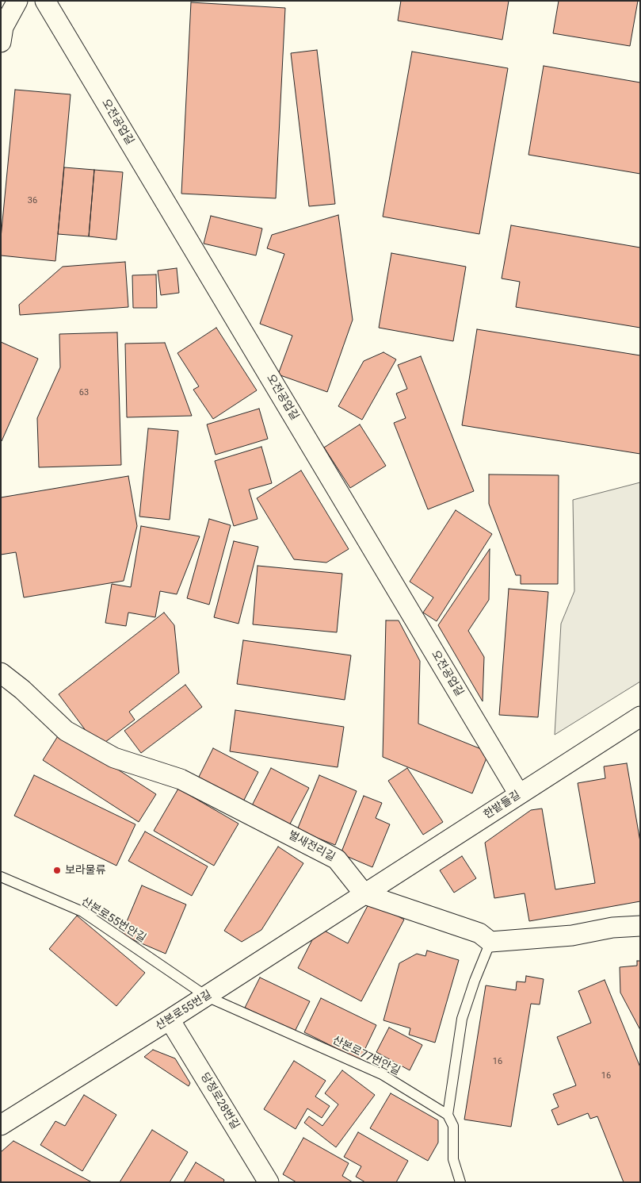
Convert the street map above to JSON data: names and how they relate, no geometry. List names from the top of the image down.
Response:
{
  "streets": {
    "street": [
      "오전공업길",
      "한밭들길",
      "벌새전리길",
      "산본로55번길",
      "당정로28번길"
    ],
    "lane": ["산본로55번안길", "산본로77번안길"]
  },
  "crossings": [
    ["오전공업길", "한밭들길"],
    ["한밭들길", "벌새전리길"],
    ["한밭들길", "산본로55번길"],
    ["벌새전리길", "산본로55번길"],
    ["산본로55번안길", "산본로55번길"],
    ["산본로55번안길", "산본로77번안길"],
    ["산본로55번길", "산본로77번안길"],
    ["산본로55번길", "당정로28번길"]
  ],
  "places": ["보라물류"],
  "house_numbers": [
    "36",
    "63",
    "16",
    "16"
  ]
}
